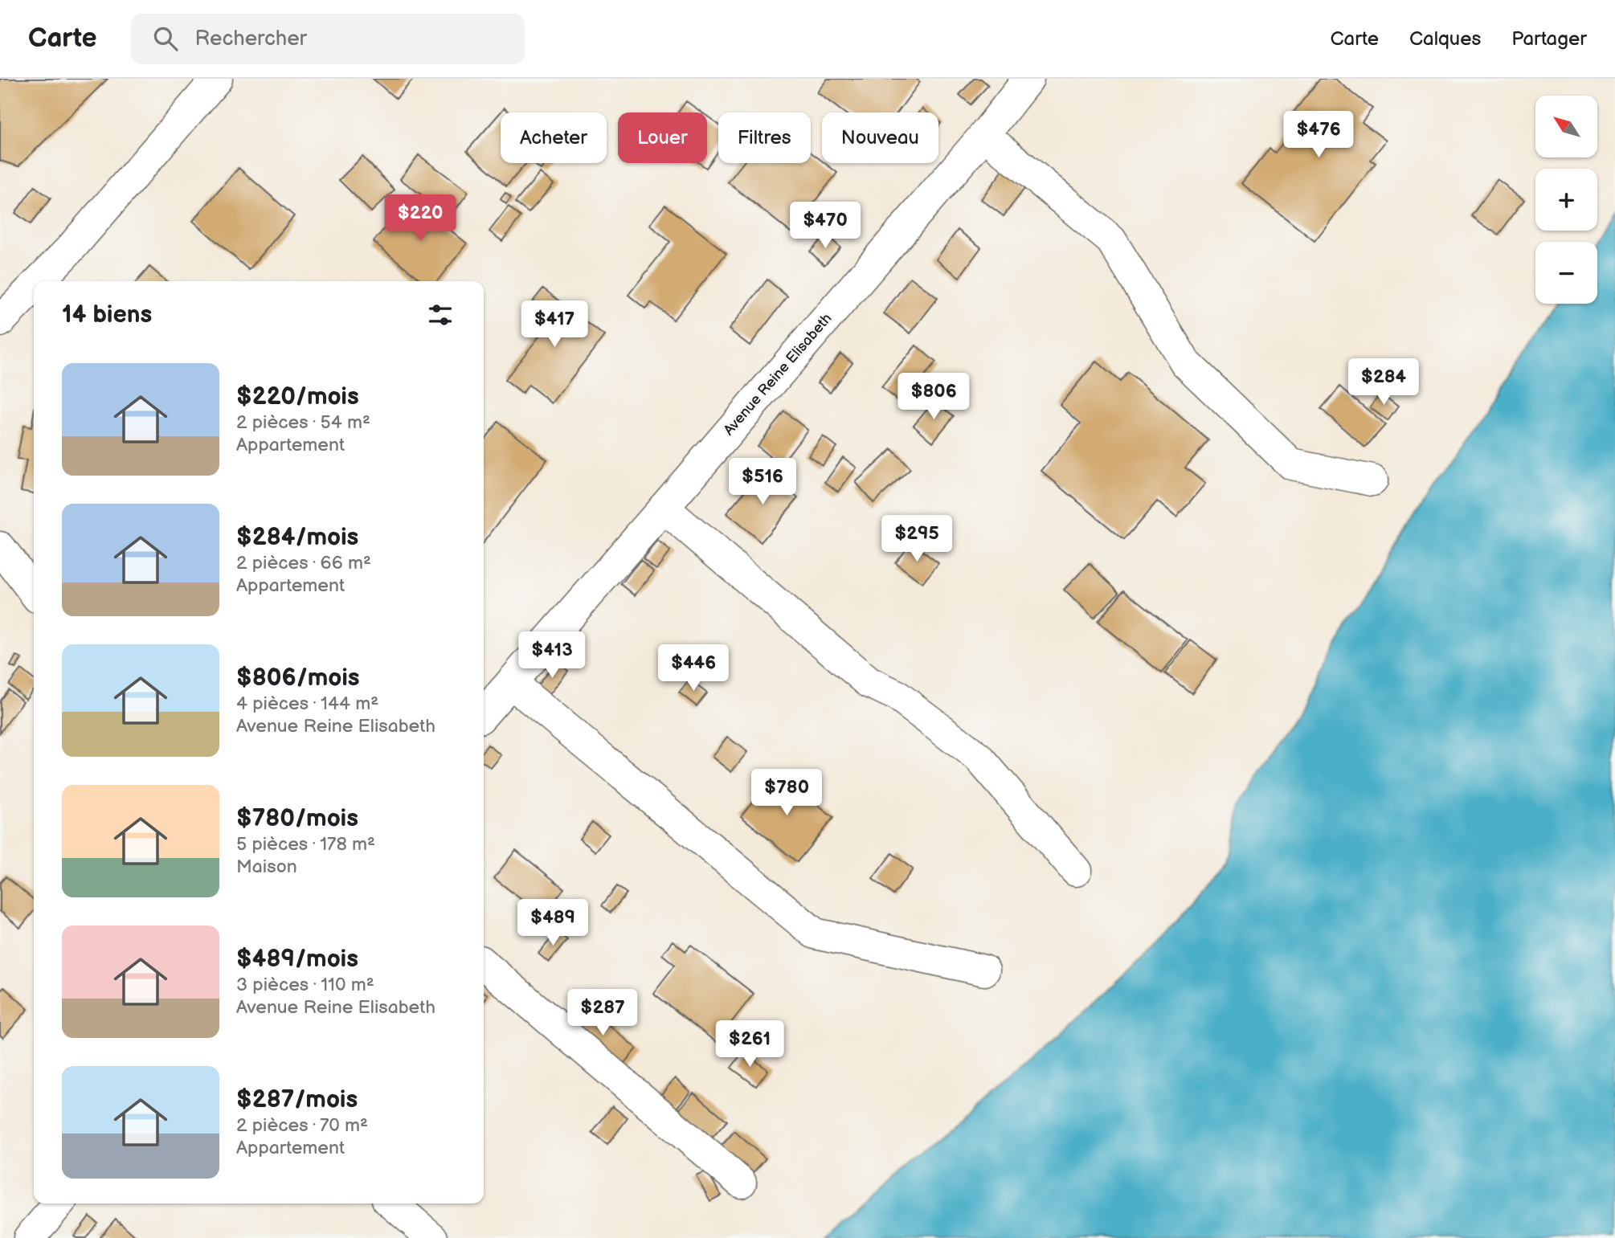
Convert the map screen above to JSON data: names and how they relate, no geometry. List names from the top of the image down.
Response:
{
  "streets": {
    "street": ["Avenue Reine Elisabeth"]
  },
  "north": "top left",
  "page": {
    "header": "Carte",
    "search": "Rechercher",
    "nav": ["Carte", "Calques", "Partager"],
    "map_buttons": ["+", "−"],
    "price": [
      "$476",
      "$220",
      "$470",
      "$417",
      "$284",
      "$806",
      "$516",
      "$295",
      "$413",
      "$446",
      "$780",
      "$489",
      "$287",
      "$261"
    ],
    "chip": [
      "Acheter",
      "Louer",
      "Filtres",
      "Nouveau"
    ],
    "heading": "14 biens",
    "list": [
      {
        "name": "$220/mois",
        "note": "2 pièces · 54 m² · Appartement"
      },
      {
        "name": "$284/mois",
        "note": "2 pièces · 66 m² · Appartement"
      },
      {
        "name": "$806/mois",
        "note": "4 pièces · 144 m² · Avenue Reine Elisabeth"
      },
      {
        "name": "$780/mois",
        "note": "5 pièces · 178 m² · Maison"
      },
      {
        "name": "$489/mois",
        "note": "3 pièces · 110 m² · Avenue Reine Elisabeth"
      },
      {
        "name": "$287/mois",
        "note": "2 pièces · 70 m² · Appartement"
      }
    ]
  }
}
